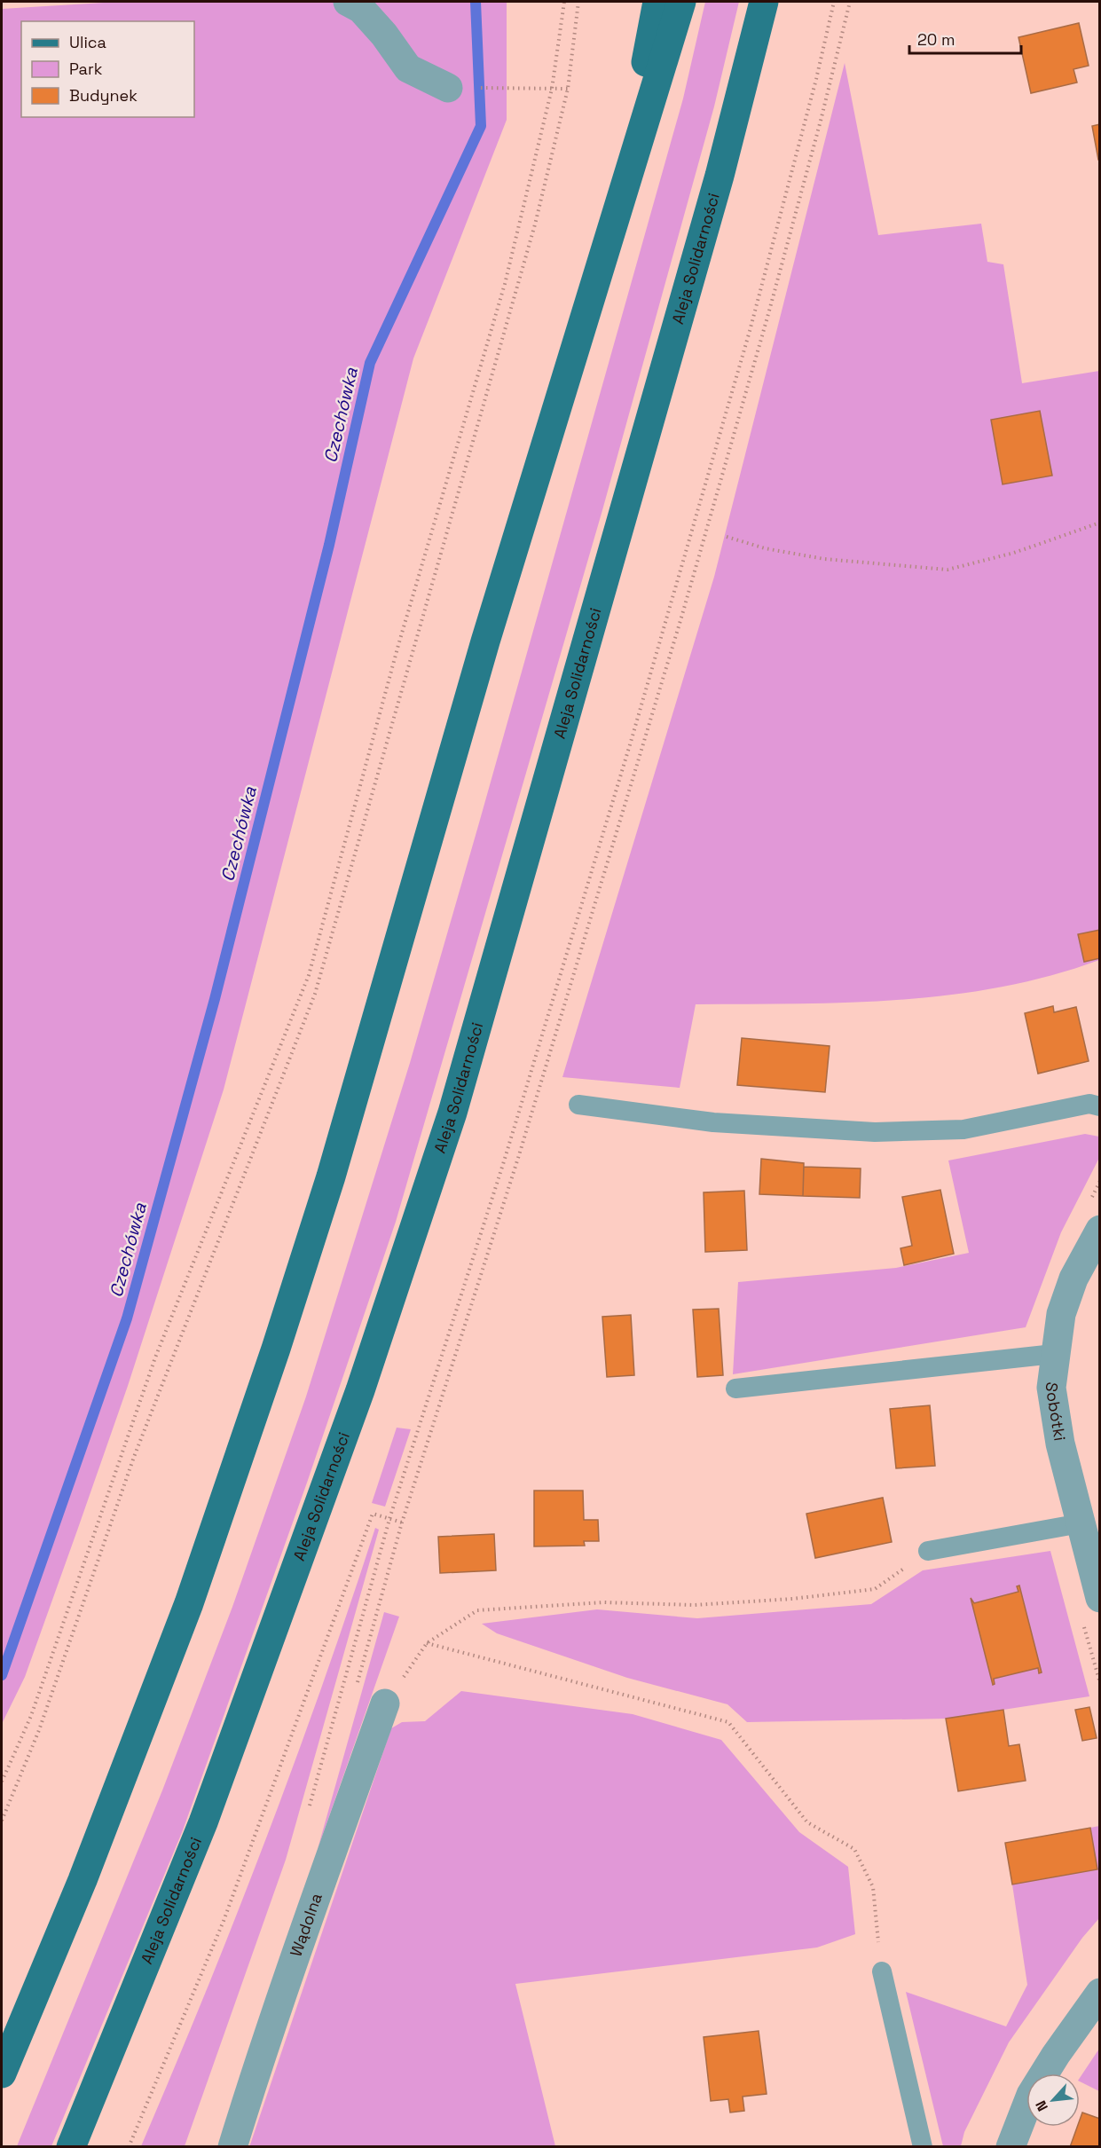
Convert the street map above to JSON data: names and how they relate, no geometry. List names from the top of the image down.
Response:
{
  "streets": {
    "main road": ["Aleja Solidarności"],
    "street": ["Sobótki", "Wądolna"]
  },
  "water": ["Czechówka"],
  "legend": ["Ulica", "Park", "Budynek"],
  "scale_bar": "20 m",
  "north": "bottom left"
}
